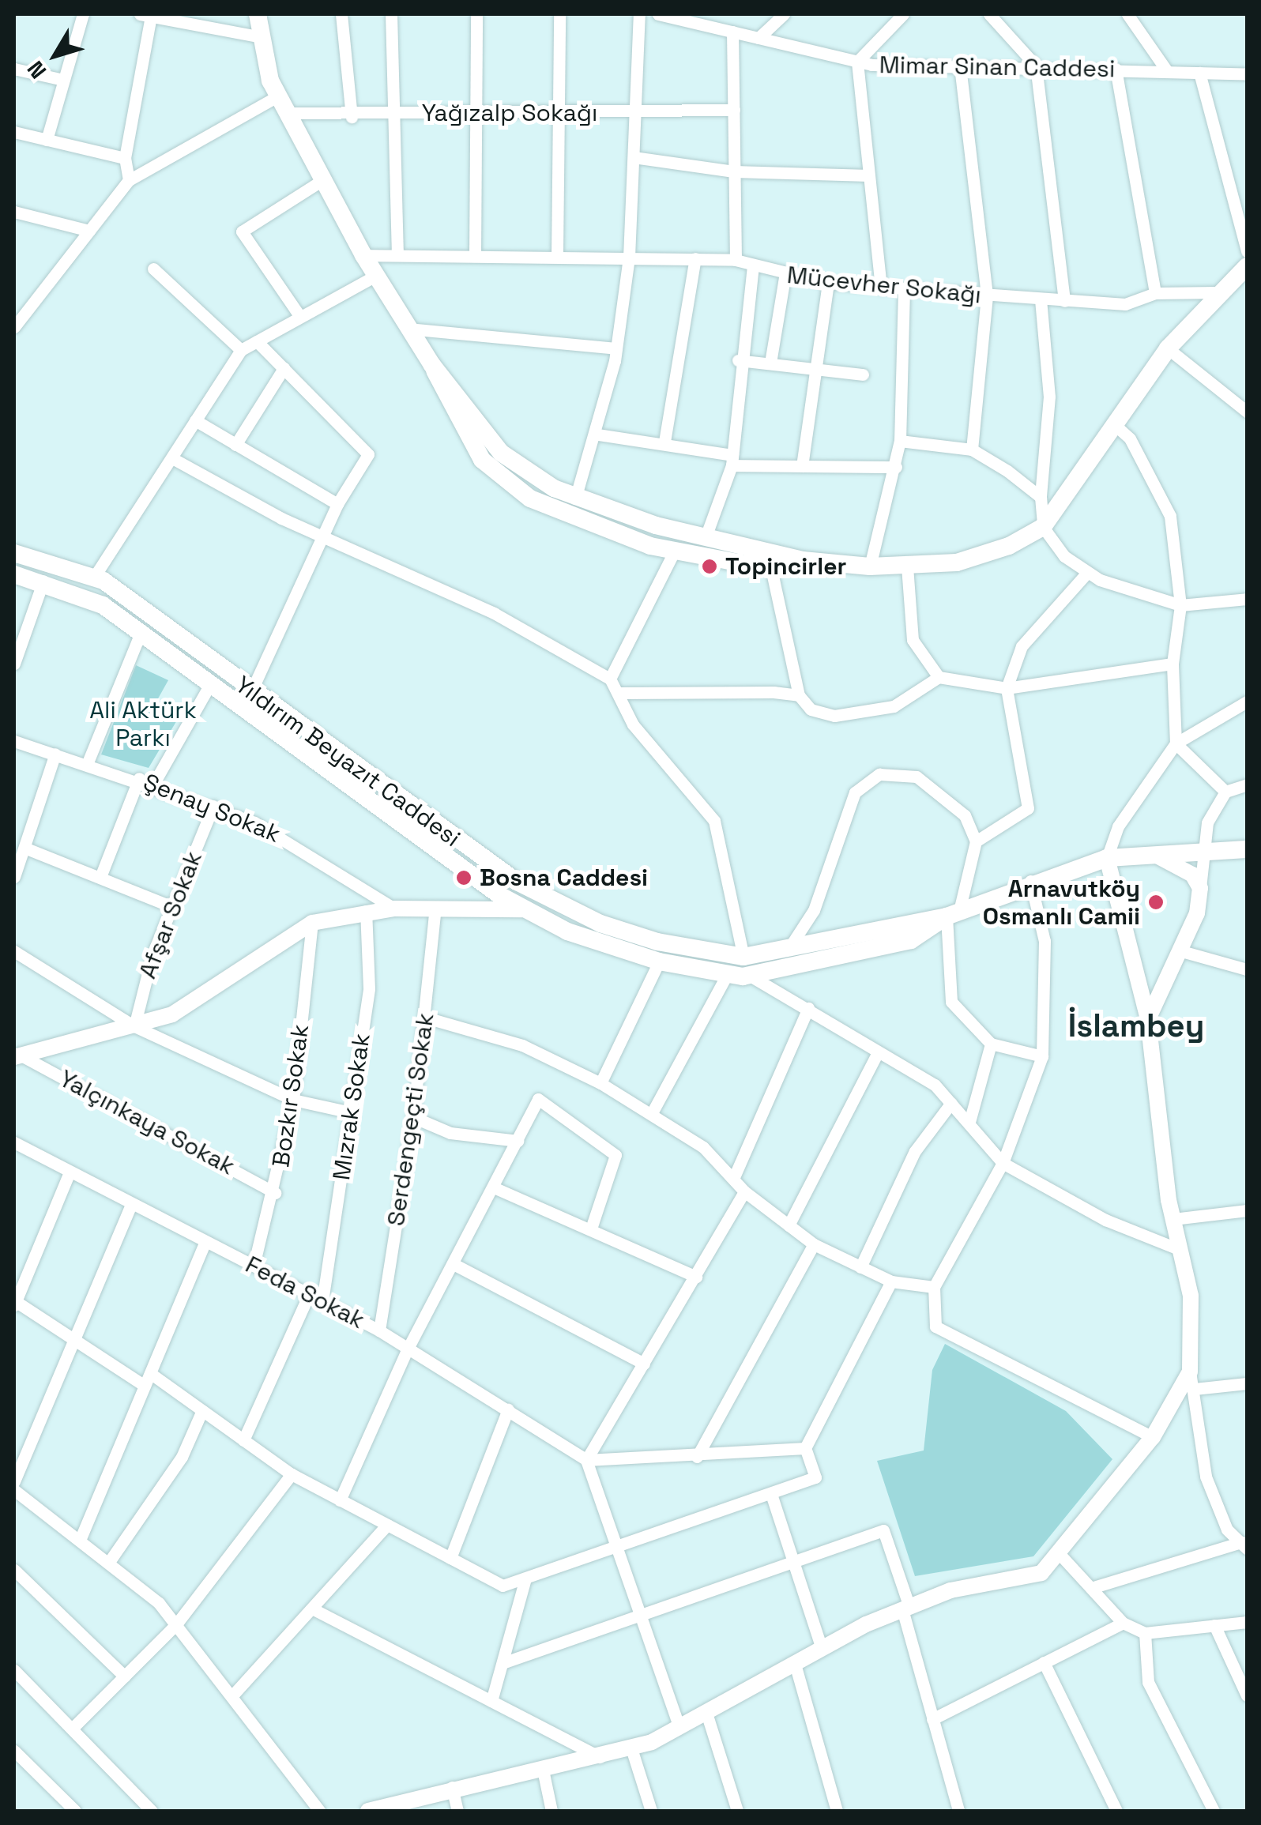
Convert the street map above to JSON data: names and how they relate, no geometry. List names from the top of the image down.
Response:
{
  "streets": {
    "main road": ["Yıldırım Beyazıt Caddesi"],
    "street": [
      "Mimar Sinan Caddesi",
      "Yağızalp Sokağı",
      "Mücevher Sokağı",
      "Şenay Sokak",
      "Afşar Sokak",
      "Bozkır Sokak",
      "Mızrak Sokak",
      "Serdengeçti Sokak",
      "Yalçınkaya Sokak",
      "Feda Sokak"
    ]
  },
  "crossings": [
    ["Şenay Sokak", "Afşar Sokak"],
    ["Bozkır Sokak", "Yalçınkaya Sokak"],
    ["Bozkır Sokak", "Feda Sokak"],
    ["Mızrak Sokak", "Feda Sokak"],
    ["Serdengeçti Sokak", "Feda Sokak"]
  ],
  "districts": ["İslambey"],
  "parks": ["Ali Aktürk Parkı"],
  "places": ["Topincirler", "Bosna Caddesi", "Arnavutköy Osmanlı Camii"],
  "north": "bottom left"
}
